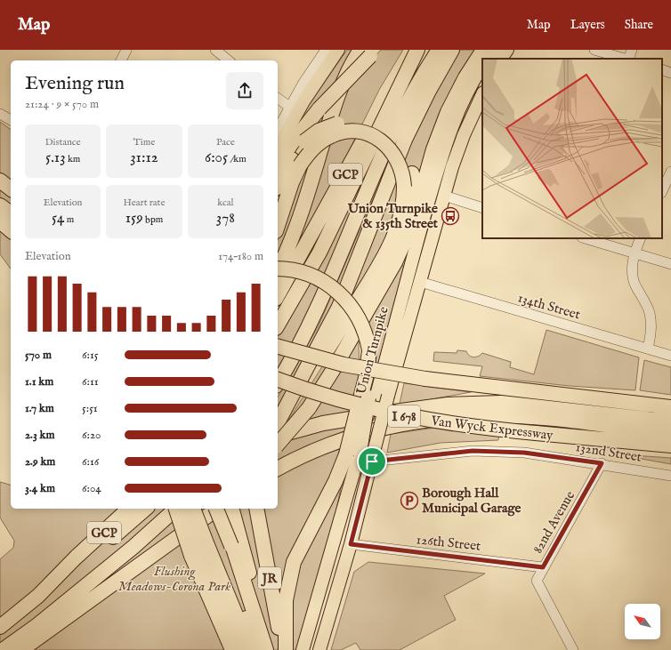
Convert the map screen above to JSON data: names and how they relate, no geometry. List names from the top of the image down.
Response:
{
  "streets": {
    "highway": [
      "GCP",
      "I 678",
      "Van Wyck Expressway",
      "JR"
    ],
    "main road": ["Union Turnpike"],
    "street": [
      "134th Street",
      "132nd Street",
      "82nd Avenue",
      "126th Street"
    ]
  },
  "crossings": [
    ["134th Street", "Union Turnpike"],
    ["Union Turnpike", "132nd Street"],
    ["Union Turnpike", "126th Street"],
    ["132nd Street", "82nd Avenue"],
    ["82nd Avenue", "126th Street"]
  ],
  "parks": ["Flushing Meadows-Corona Park"],
  "places": {
    "bus stop": ["Union Turnpike & 135th Street"],
    "parking": ["Borough Hall Municipal Garage"]
  },
  "north": "top left",
  "page": {
    "header": "Map",
    "nav": ["Map", "Layers", "Share"],
    "heading": ["Evening run", "21:24 · 9 × 570 m"],
    "stats": [
      ["Distance", "5.13 km"],
      ["Time", "31:12"],
      ["Pace", "6:05 /km"],
      ["Elevation", "54 m"],
      ["Heart rate", "159 bpm"],
      ["kcal", "378"]
    ],
    "chart": ["Elevation", "174–180 m"],
    "list": [
      {
        "name": "570 m",
        "note": "6:15"
      },
      {
        "name": "1.1 km",
        "note": "6:11"
      },
      {
        "name": "1.7 km",
        "note": "5:51"
      },
      {
        "name": "2.3 km",
        "note": "6:20"
      },
      {
        "name": "2.9 km",
        "note": "6:16"
      },
      {
        "name": "3.4 km",
        "note": "6:04"
      }
    ]
  }
}
